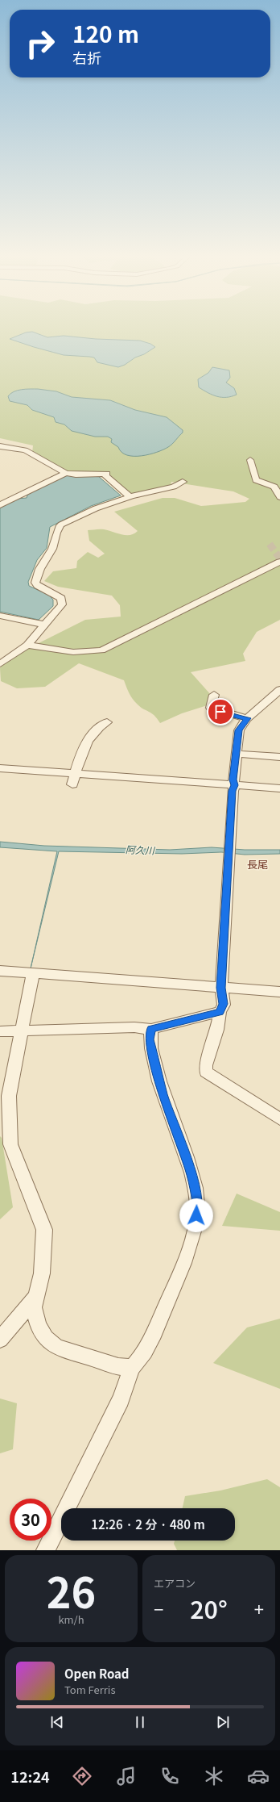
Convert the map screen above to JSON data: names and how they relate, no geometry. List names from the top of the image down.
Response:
{
  "districts": ["長尾"],
  "water": ["阿久川"],
  "page": {
    "turn": ["120 m", "右折"],
    "limit": "30",
    "trip": "12:26 · 2 分 · 480 m",
    "tile": [
      ["26", "km/h"],
      "エアコン"
    ],
    "heat": ["−", "20°", "+"],
    "song": ["Open Road", "Tom Ferris"],
    "tabs": "12:24"
  }
}
